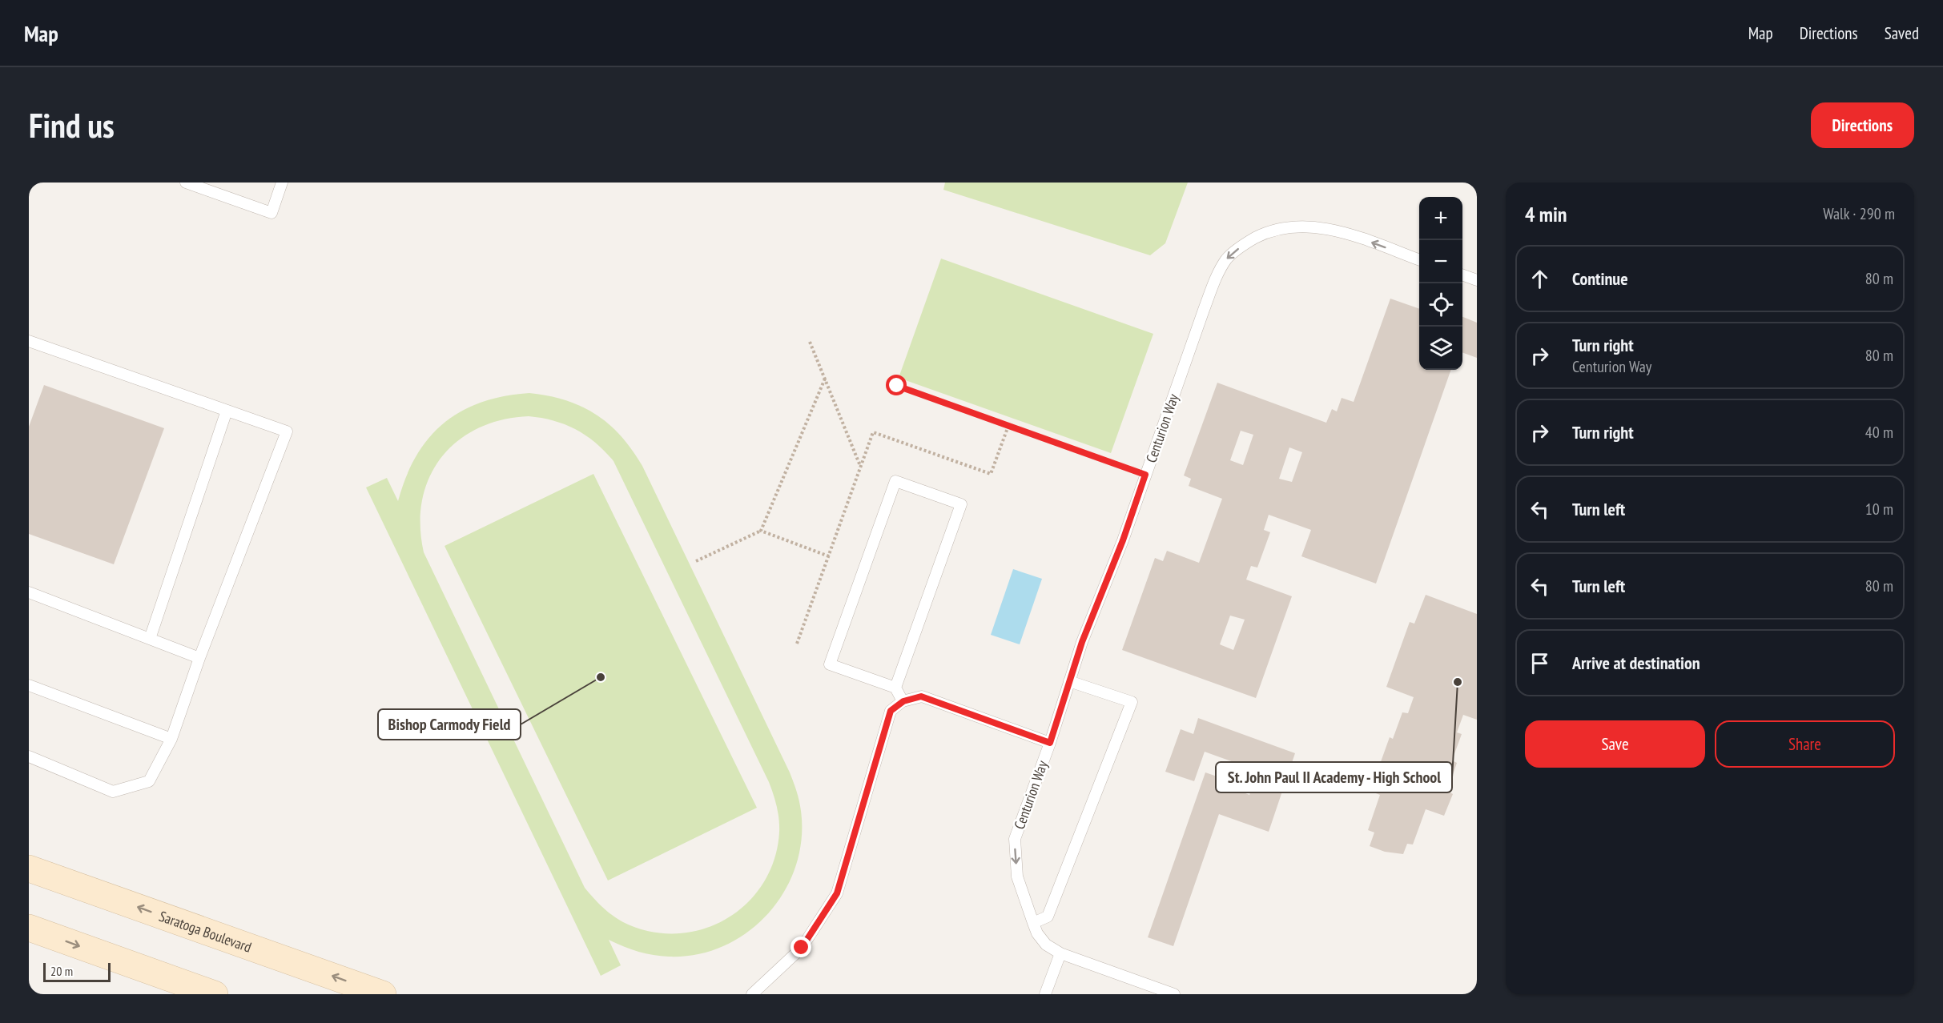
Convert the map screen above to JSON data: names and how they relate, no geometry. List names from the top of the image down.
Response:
{
  "streets": {
    "main road": ["Saratoga Boulevard"],
    "lane": ["Centurion Way"]
  },
  "places": ["Bishop Carmody Field", "St. John Paul II Academy - High School"],
  "scale_bar": "20 m",
  "page": {
    "header": "Map",
    "nav": ["Map", "Directions", "Saved"],
    "buttons": [
      "Directions",
      ["Save", "Share"]
    ],
    "title": "Find us",
    "heading": ["4 min", "Walk · 290 m"],
    "map_buttons": ["+", "−"],
    "list": [
      ["Continue", "80 m"],
      ["Turn right", "Centurion Way", "80 m"],
      ["Turn right", "40 m"],
      ["Turn left", "10 m"],
      ["Turn left", "80 m"],
      "Arrive at destination"
    ],
    "scale": "20 m"
  }
}
